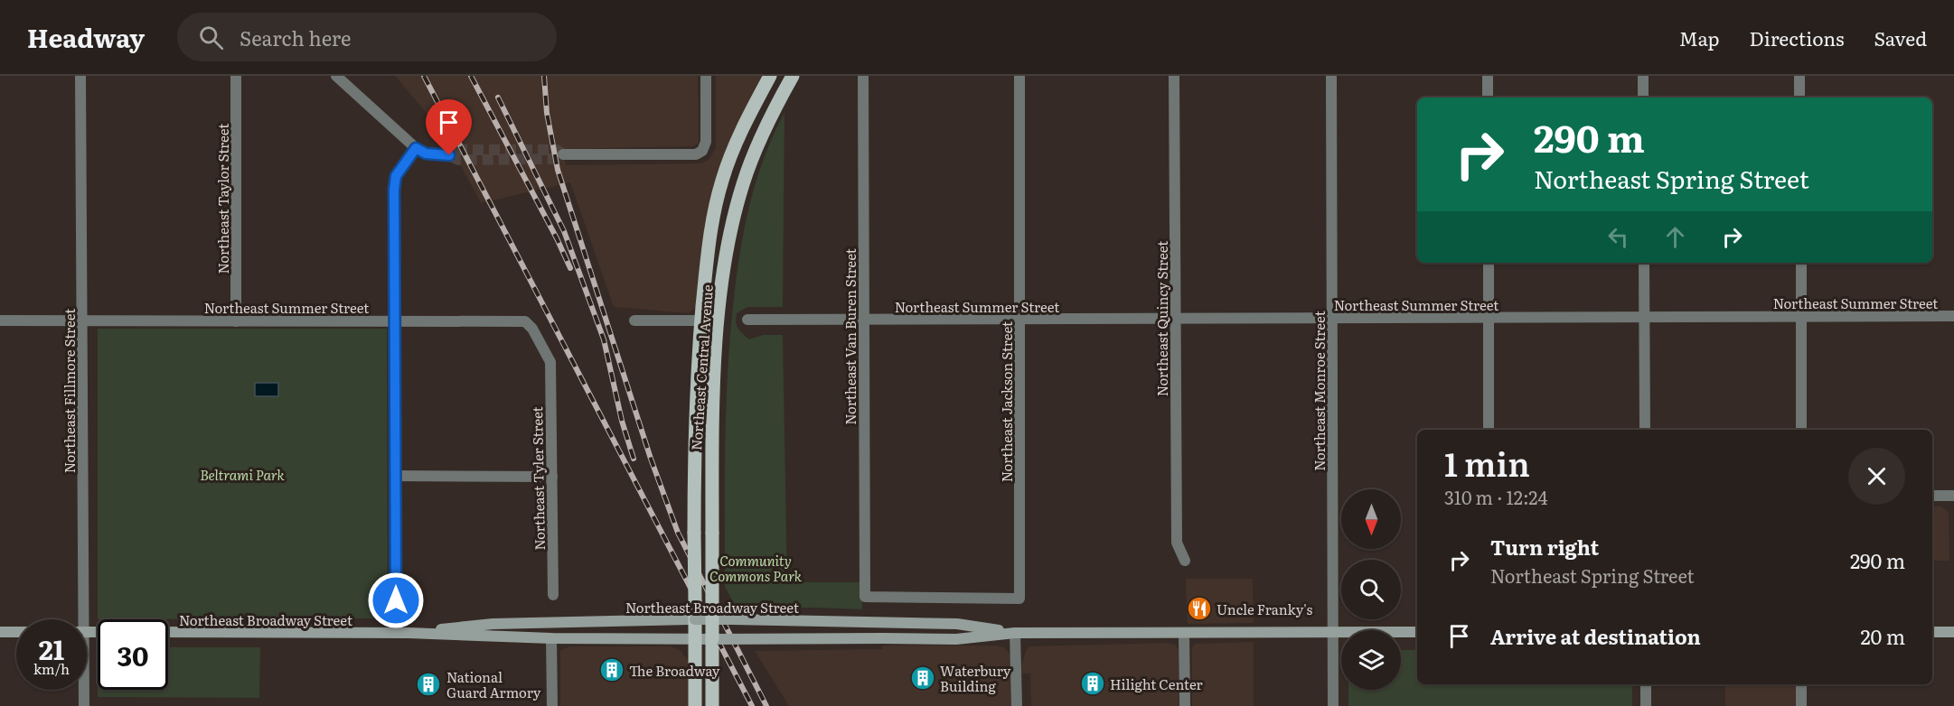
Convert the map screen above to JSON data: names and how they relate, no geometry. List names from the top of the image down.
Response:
{
  "streets": {
    "main road": ["Northeast Central Avenue", "Northeast Broadway Street"],
    "street": [
      "Northeast Taylor Street",
      "Northeast Summer Street",
      "Northeast Quincy Street",
      "Northeast Van Buren Street",
      "Northeast Fillmore Street",
      "Northeast Monroe Street",
      "Northeast Jackson Street",
      "Northeast Tyler Street"
    ]
  },
  "crossings": [
    ["Northeast Taylor Street", "Northeast Summer Street"],
    ["Northeast Summer Street", "Northeast Quincy Street"],
    ["Northeast Summer Street", "Northeast Van Buren Street"],
    ["Northeast Summer Street", "Northeast Fillmore Street"],
    ["Northeast Summer Street", "Northeast Monroe Street"],
    ["Northeast Summer Street", "Northeast Jackson Street"],
    ["Northeast Summer Street", "Northeast Tyler Street"],
    ["Northeast Van Buren Street", "Northeast Jackson Street"],
    ["Northeast Central Avenue", "Northeast Broadway Street"],
    ["Northeast Monroe Street", "Northeast Broadway Street"]
  ],
  "parks": ["Beltrami Park", "Community Commons Park"],
  "places": {
    "restaurant": ["Uncle Franky's"],
    "building": [
      "The Broadway",
      "Waterbury Building",
      "Hilight Center",
      "National Guard Armory"
    ]
  },
  "north": "bottom",
  "page": {
    "header": "Headway",
    "search": "Search here",
    "nav": ["Map", "Directions", "Saved"],
    "turn": ["290 m", "Northeast Spring Street"],
    "heading": ["1 min", "310 m · 12:24"],
    "list": [
      {
        "name": "Turn right",
        "note": "Northeast Spring Street",
        "value": "290 m"
      },
      {
        "name": "Arrive at destination",
        "value": "20 m"
      }
    ],
    "speed": "21 km/h",
    "limit": "30"
  }
}
